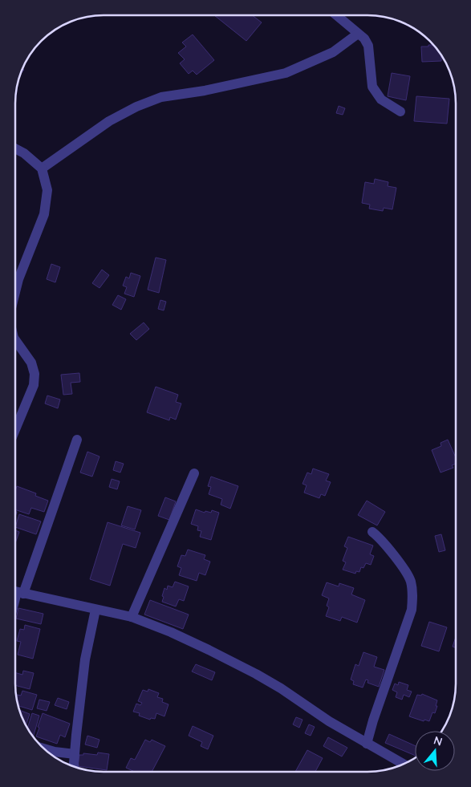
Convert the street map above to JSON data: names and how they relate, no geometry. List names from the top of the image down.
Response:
{
  "north": "top"
}
